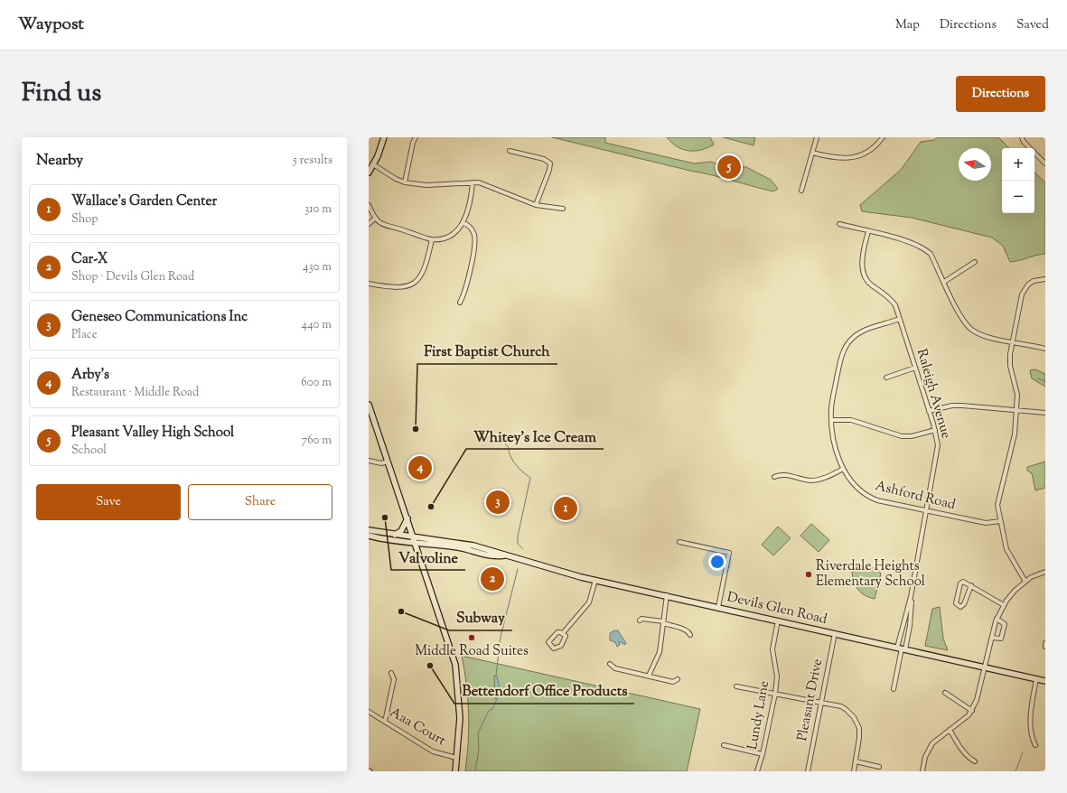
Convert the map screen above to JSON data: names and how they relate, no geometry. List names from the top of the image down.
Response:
{
  "streets": {
    "main road": ["Devils Glen Road"],
    "street": [
      "Raleigh Avenue",
      "Ashford Road",
      "Pleasant Drive",
      "Lundy Lane",
      "Aaa Court"
    ]
  },
  "crossings": [
    ["Raleigh Avenue", "Ashford Road"],
    ["Raleigh Avenue", "Devils Glen Road"],
    ["Devils Glen Road", "Pleasant Drive"],
    ["Devils Glen Road", "Lundy Lane"]
  ],
  "places": [
    "First Baptist Church",
    "Whitey's Ice Cream",
    "Valvoline",
    "Riverdale Heights Elementary School",
    "Subway",
    "Middle Road Suites",
    "Bettendorf Office Products"
  ],
  "north": "left",
  "page": {
    "header": "Waypost",
    "nav": ["Map", "Directions", "Saved"],
    "title": "Find us",
    "buttons": [
      "Directions",
      ["Save", "Share"]
    ],
    "heading": ["Nearby", "5 results"],
    "map_buttons": ["+", "−"],
    "pins": [
      "5",
      "4",
      "3",
      "1",
      "2"
    ],
    "list": [
      {
        "mark": "1",
        "name": "Wallace's Garden Center",
        "note": "Shop",
        "value": "310 m"
      },
      {
        "mark": "2",
        "name": "Car-X",
        "note": "Shop · Devils Glen Road",
        "value": "430 m"
      },
      {
        "mark": "3",
        "name": "Geneseo Communications Inc",
        "note": "Place",
        "value": "440 m"
      },
      {
        "mark": "4",
        "name": "Arby's",
        "note": "Restaurant · Middle Road",
        "value": "600 m"
      },
      {
        "mark": "5",
        "name": "Pleasant Valley High School",
        "note": "School",
        "value": "760 m"
      }
    ]
  }
}
